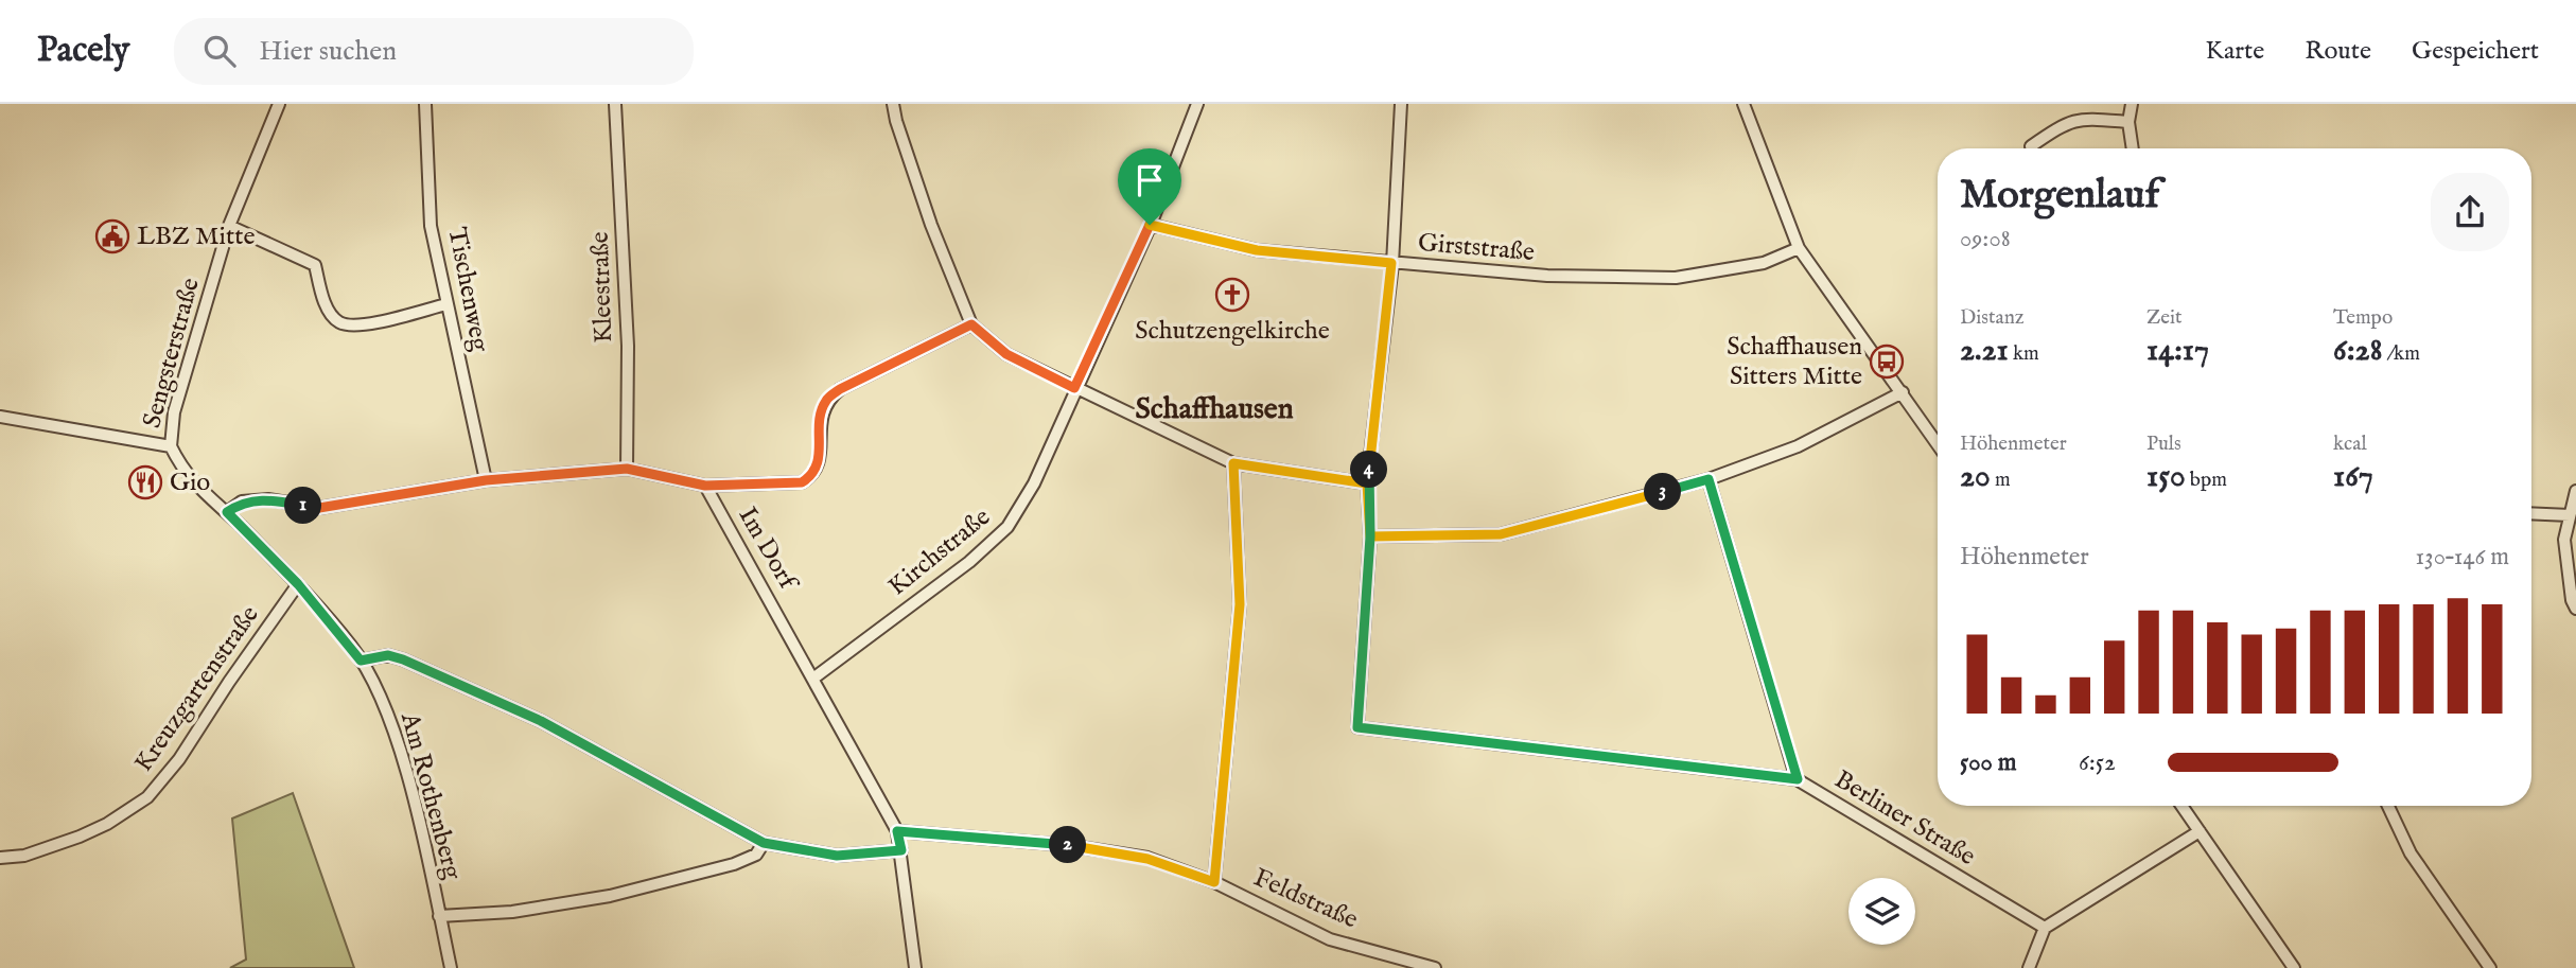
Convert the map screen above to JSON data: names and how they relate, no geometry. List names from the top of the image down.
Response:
{
  "streets": {
    "street": [
      "Girststraße",
      "Kleestraße",
      "Tischenweg",
      "Sengsterstraße",
      "Im Dorf",
      "Kirchstraße",
      "Kreuzgartenstraße",
      "Am Rothenberg",
      "Berliner Straße",
      "Feldstraße"
    ]
  },
  "crossings": [
    ["Girststraße", "Kirchstraße"],
    ["Girststraße", "Berliner Straße"],
    ["Sengsterstraße", "Am Rothenberg"],
    ["Im Dorf", "Kirchstraße"],
    ["Im Dorf", "Feldstraße"],
    ["Kreuzgartenstraße", "Am Rothenberg"]
  ],
  "districts": ["Schaffhausen"],
  "places": {
    "public building": ["LBZ Mitte"],
    "church": ["Schutzengelkirche"],
    "bus stop": ["Schaffhausen Sitters Mitte"],
    "restaurant": ["Gio"]
  },
  "page": {
    "header": "Pacely",
    "search": "Hier suchen",
    "nav": ["Karte", "Route", "Gespeichert"],
    "heading": ["Morgenlauf", "09:08"],
    "stats": [
      ["Distanz", "2.21 km"],
      ["Zeit", "14:17"],
      ["Tempo", "6:28 /km"],
      ["Höhenmeter", "20 m"],
      ["Puls", "150 bpm"],
      ["kcal", "167"]
    ],
    "pins": [
      "4",
      "3",
      "1",
      "2"
    ],
    "chart": ["Höhenmeter", "130–146 m"],
    "list": [
      {
        "name": "500 m",
        "note": "6:52"
      }
    ]
  }
}
